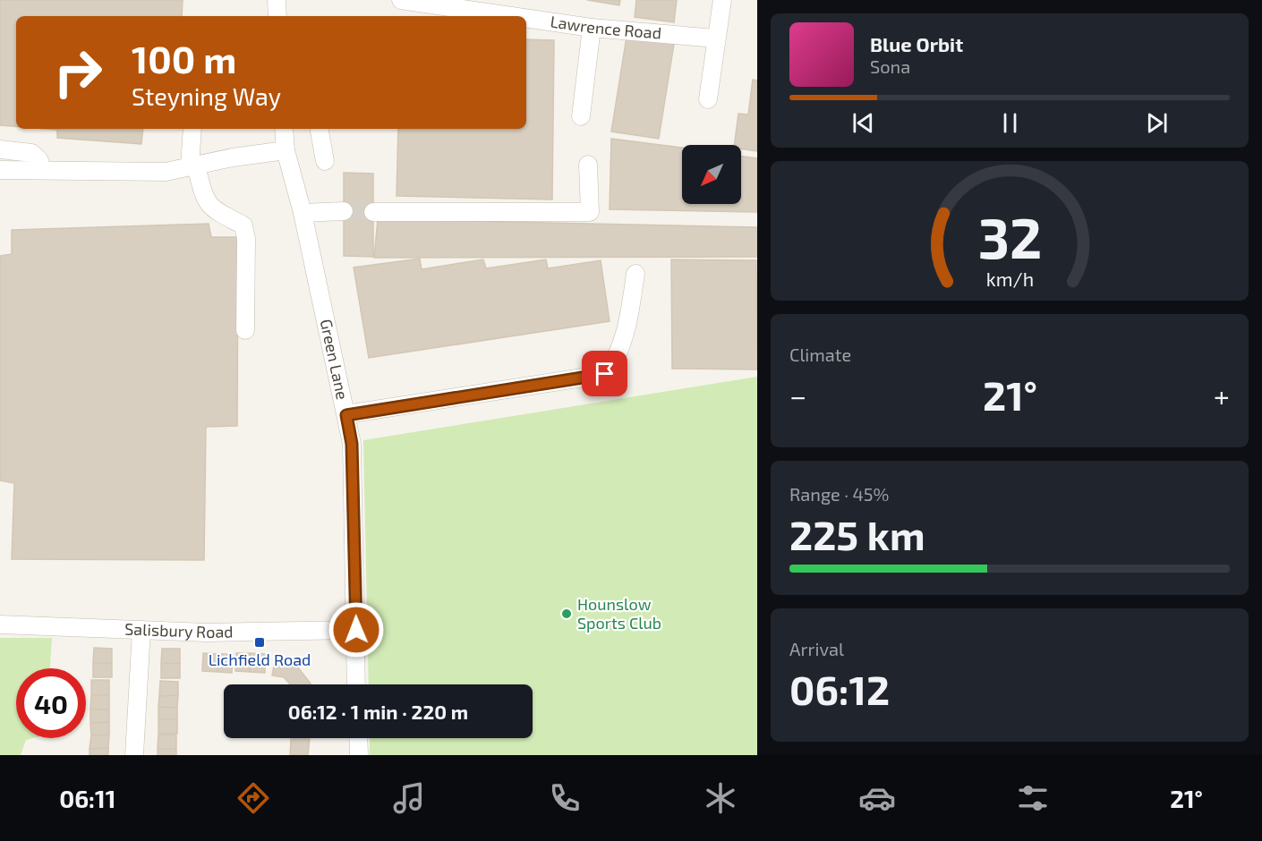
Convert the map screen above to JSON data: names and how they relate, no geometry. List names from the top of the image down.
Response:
{
  "streets": {
    "street": ["Lawrence Road", "Green Lane", "Salisbury Road"]
  },
  "crossings": [
    ["Green Lane", "Salisbury Road"]
  ],
  "places": {
    "other": ["Hounslow Sports Club"],
    "transit": ["Lichfield Road"]
  },
  "north": "bottom left",
  "page": {
    "turn": ["100 m", "Steyning Way"],
    "song": ["Blue Orbit", "Sona"],
    "tile": [
      "Climate",
      ["Range · 45%", "225 km"],
      ["Arrival", "06:12"]
    ],
    "heat": ["−", "21°", "+"],
    "limit": "40",
    "trip": "06:12 · 1 min · 220 m",
    "tabs": ["06:11", "21°"],
    "gauge": ["32", "km/h"]
  }
}
